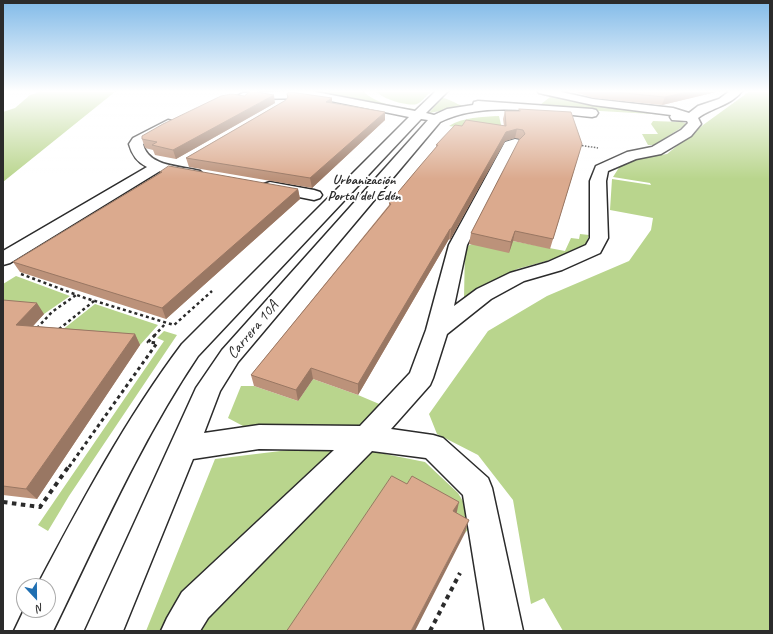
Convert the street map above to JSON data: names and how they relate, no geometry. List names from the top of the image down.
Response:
{
  "streets": {
    "street": ["Carrera 10A"]
  },
  "districts": ["Urbanización Portal del Edén"],
  "north": "bottom"
}
